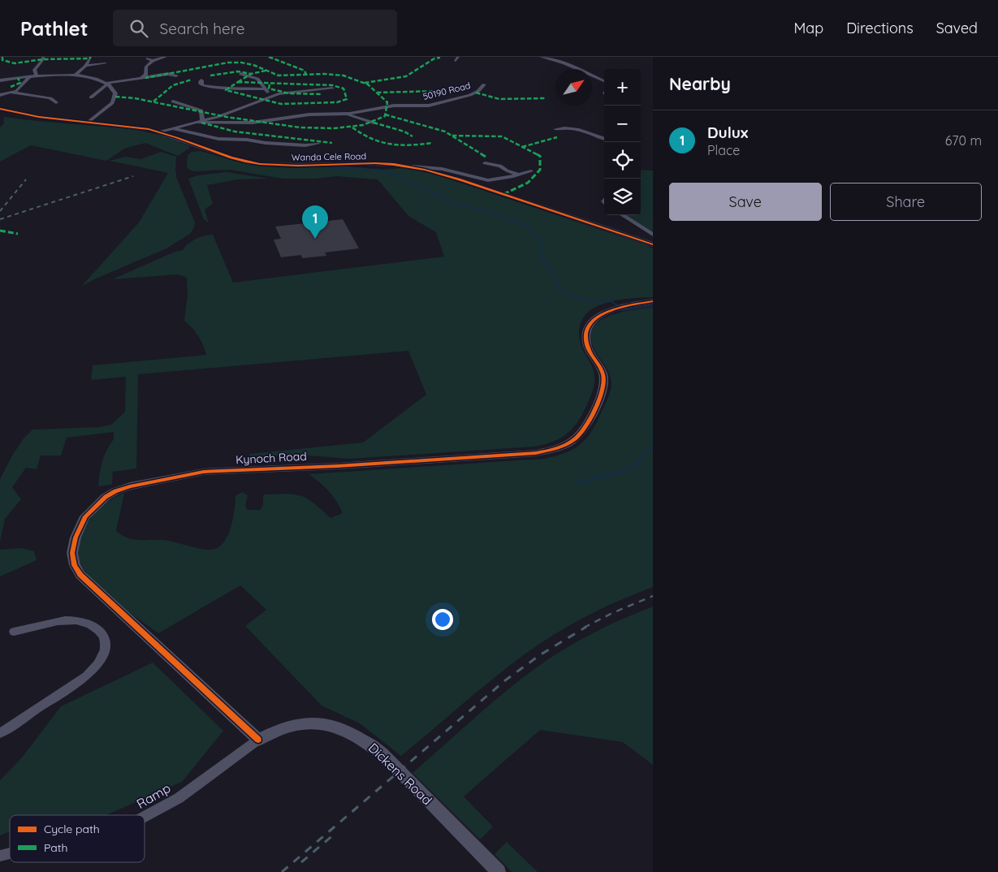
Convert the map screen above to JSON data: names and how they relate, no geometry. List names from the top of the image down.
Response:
{
  "streets": {
    "street": [
      "50190 Road",
      "Wanda Cele Road",
      "Kynoch Road",
      "Dickens Road",
      "Ramp"
    ]
  },
  "crossings": [
    ["Kynoch Road", "Dickens Road"],
    ["Kynoch Road", "Ramp"],
    ["Dickens Road", "Ramp"]
  ],
  "legend": ["Cycle path", "Path"],
  "north": "top right",
  "page": {
    "header": "Pathlet",
    "search": "Search here",
    "nav": ["Map", "Directions", "Saved"],
    "heading": "Nearby",
    "map_buttons": ["+", "−"],
    "list": [
      {
        "mark": "1",
        "name": "Dulux",
        "note": "Place",
        "value": "670 m"
      }
    ],
    "buttons": ["Save", "Share"],
    "pins": "1"
  }
}
